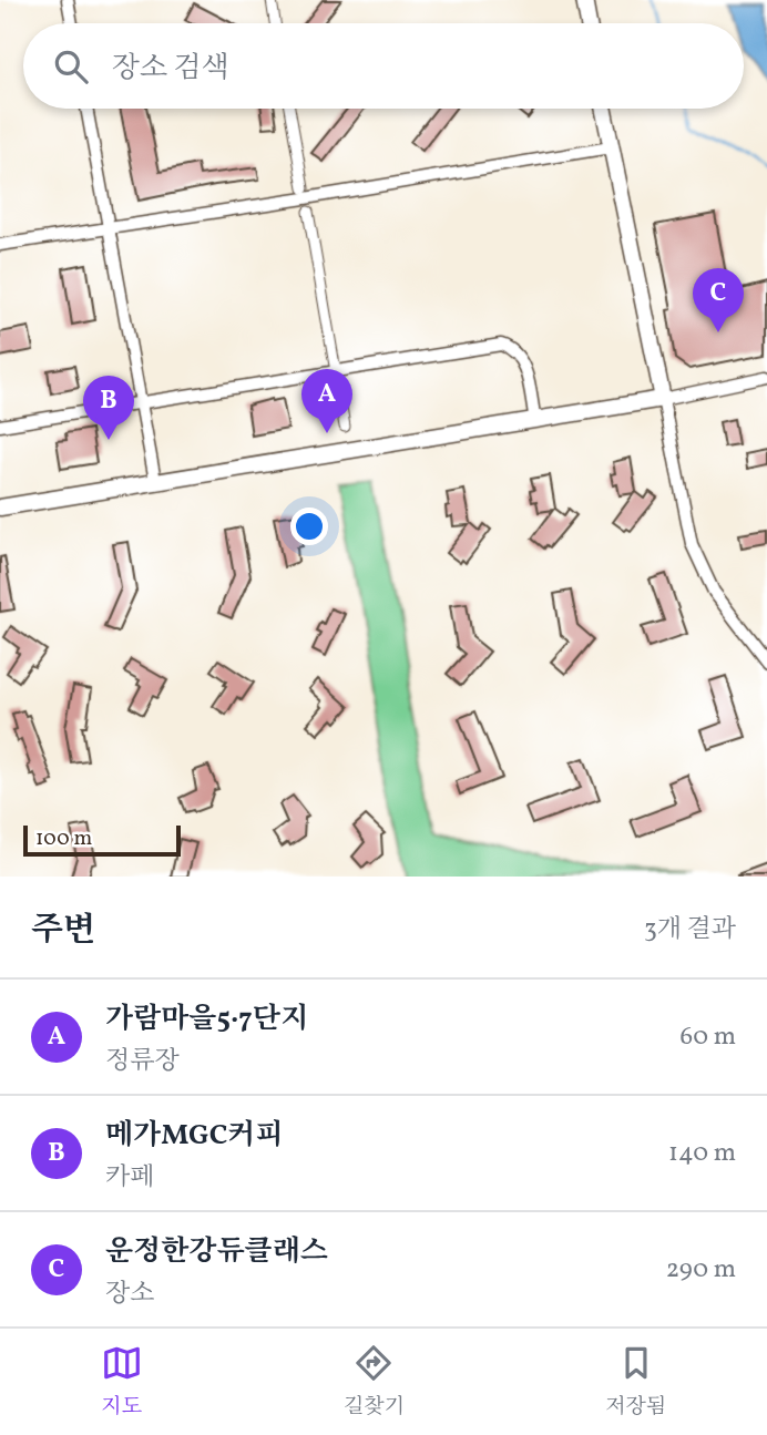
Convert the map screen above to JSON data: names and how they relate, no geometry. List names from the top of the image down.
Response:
{
  "scale_bar": "100 m",
  "page": {
    "search": "장소 검색",
    "pins": ["C", "A", "B"],
    "scale": "100 m",
    "heading": ["주변", "3개 결과"],
    "list": [
      {
        "mark": "A",
        "name": "가람마을5·7단지",
        "note": "정류장",
        "value": "60 m"
      },
      {
        "mark": "B",
        "name": "메가MGC커피",
        "note": "카페",
        "value": "140 m"
      },
      {
        "mark": "C",
        "name": "운정한강듀클래스",
        "note": "장소",
        "value": "290 m"
      }
    ],
    "nav": ["지도", "길찾기", "저장됨"]
  }
}
